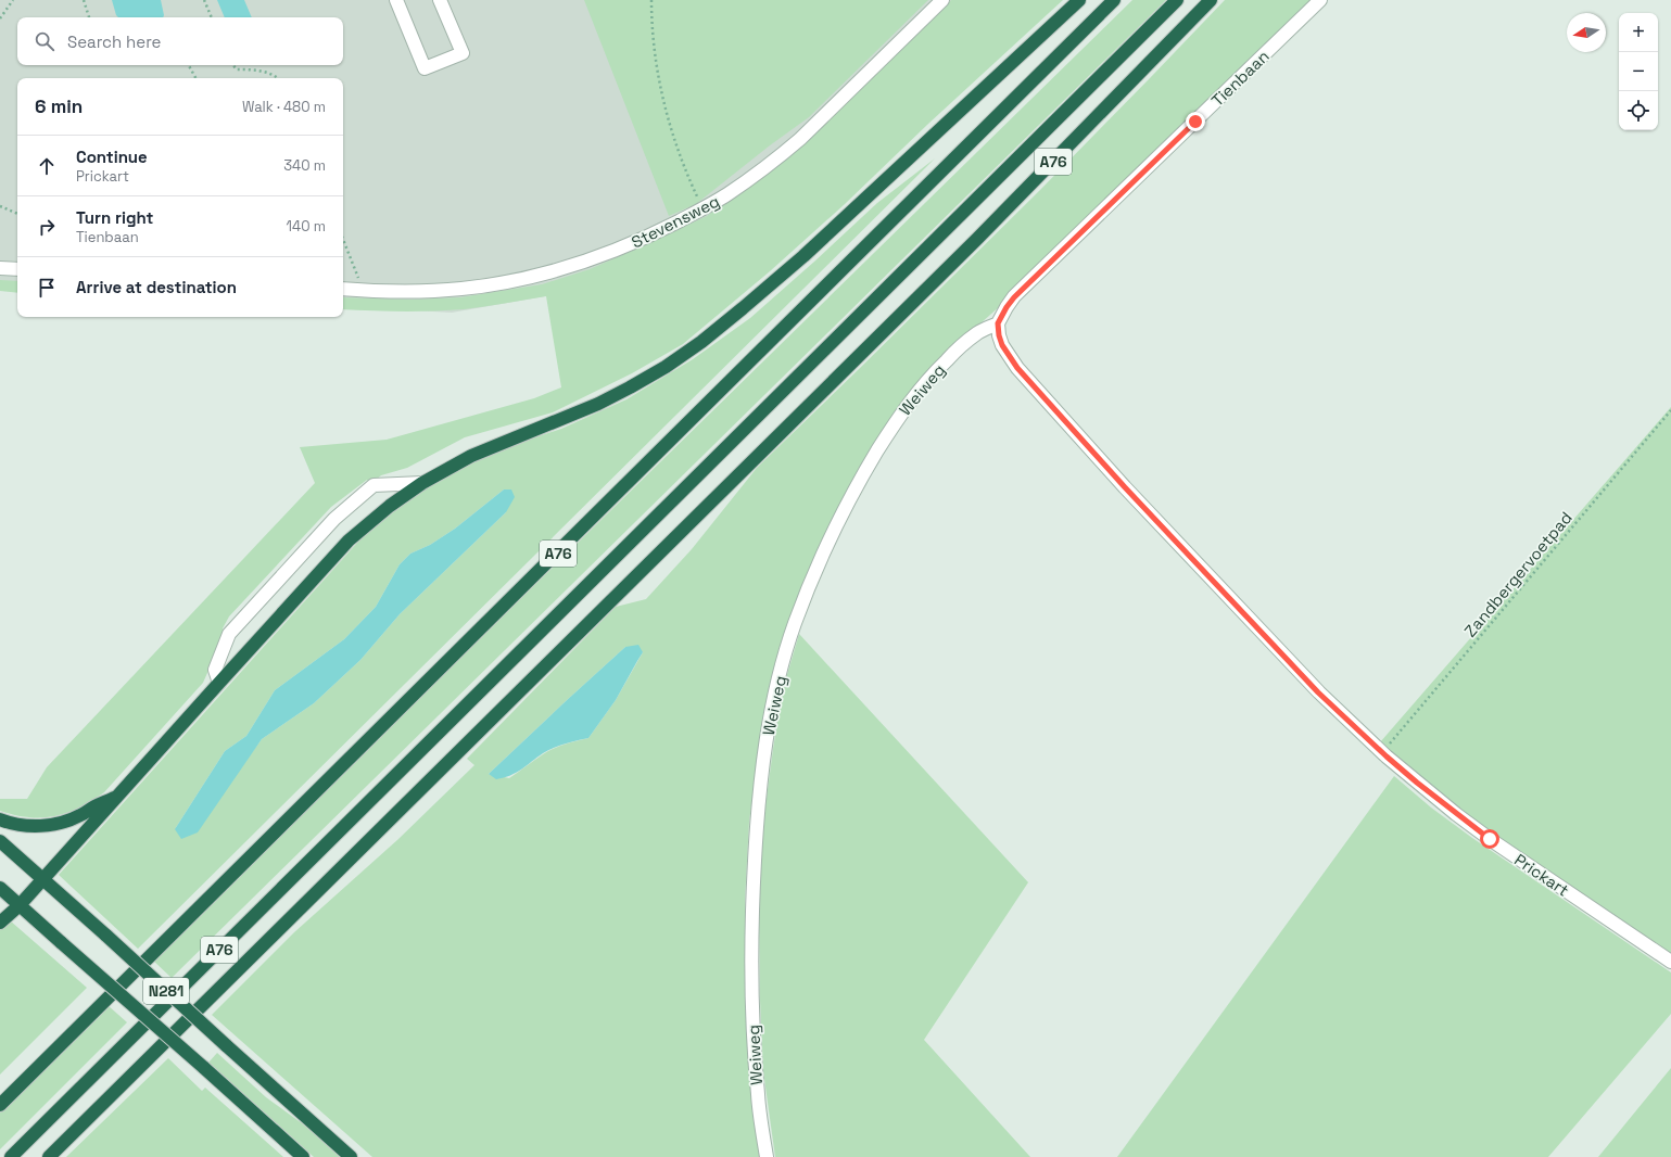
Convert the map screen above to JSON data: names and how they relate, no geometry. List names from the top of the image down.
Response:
{
  "streets": {
    "highway": ["A76", "N281"],
    "street": [
      "Tienbaan",
      "Stevensweg",
      "Weiweg",
      "Prickart"
    ],
    "path": ["Zandbergervoetpad"]
  },
  "crossings": [
    ["Tienbaan", "Weiweg"],
    ["Tienbaan", "Prickart"],
    ["Weiweg", "Prickart"],
    ["Zandbergervoetpad", "Prickart"]
  ],
  "north": "left",
  "page": {
    "map_buttons": ["+", "−"],
    "search": "Search here",
    "heading": ["6 min", "Walk · 480 m"],
    "list": [
      ["Continue", "Prickart", "340 m"],
      ["Turn right", "Tienbaan", "140 m"],
      "Arrive at destination"
    ]
  }
}
